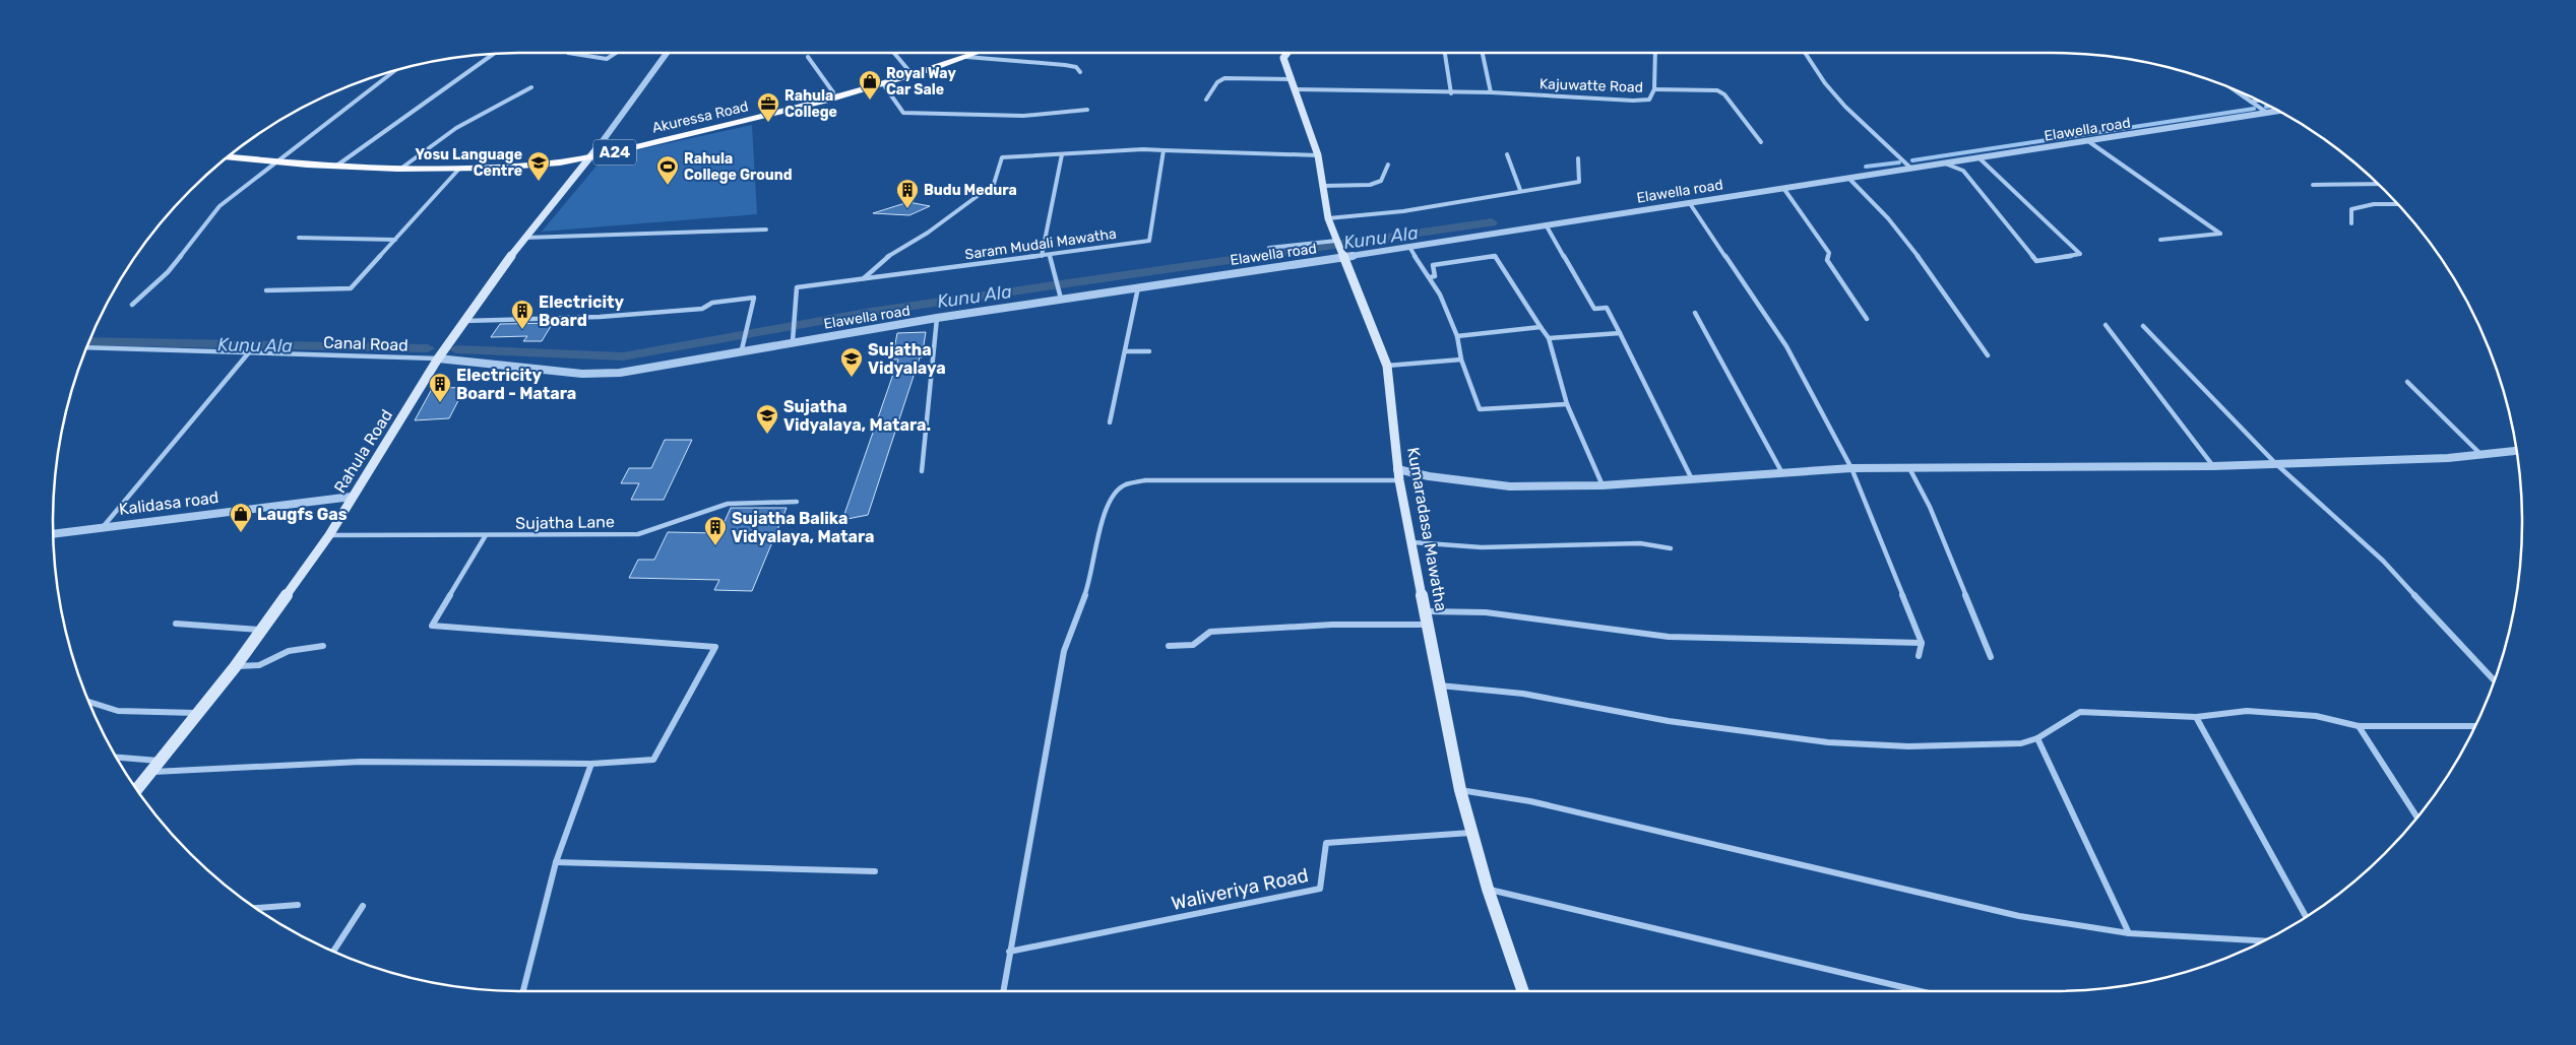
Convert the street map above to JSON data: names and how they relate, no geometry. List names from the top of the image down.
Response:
{
  "streets": {
    "highway": ["Akuressa Road", "A24"],
    "main road": ["Rahula Road", "Kumaradasa Mawatha"],
    "street": [
      "Kajuwatte Road",
      "Elawella road",
      "Saram Mudali Mawatha",
      "Canal Road",
      "Kalidasa road",
      "Sujatha Lane",
      "Waliveriya Road"
    ]
  },
  "crossings": [
    ["Kajuwatte Road", "Kumaradasa Mawatha"],
    ["Akuressa Road", "Rahula Road"],
    ["Elawella road", "Saram Mudali Mawatha"],
    ["Elawella road", "Canal Road"],
    ["Elawella road", "Rahula Road"],
    ["Elawella road", "Kumaradasa Mawatha"],
    ["Canal Road", "Rahula Road"],
    ["Rahula Road", "Kalidasa road"],
    ["Rahula Road", "Sujatha Lane"],
    ["Kumaradasa Mawatha", "Waliveriya Road"]
  ],
  "water": ["Kunu Ala"],
  "places": {
    "shop": ["Royal Way Car Sale", "Laugfs Gas"],
    "office": ["Rahula College"],
    "school or university": ["Yosu Language Centre", "Sujatha Vidyalaya", "Sujatha Vidyalaya, Matara."],
    "sports": ["Rahula College Ground"],
    "building": [
      "Budu Medura",
      "Electricity Board",
      "Electricity Board - Matara",
      "Sujatha Balika Vidyalaya, Matara"
    ]
  }
}
